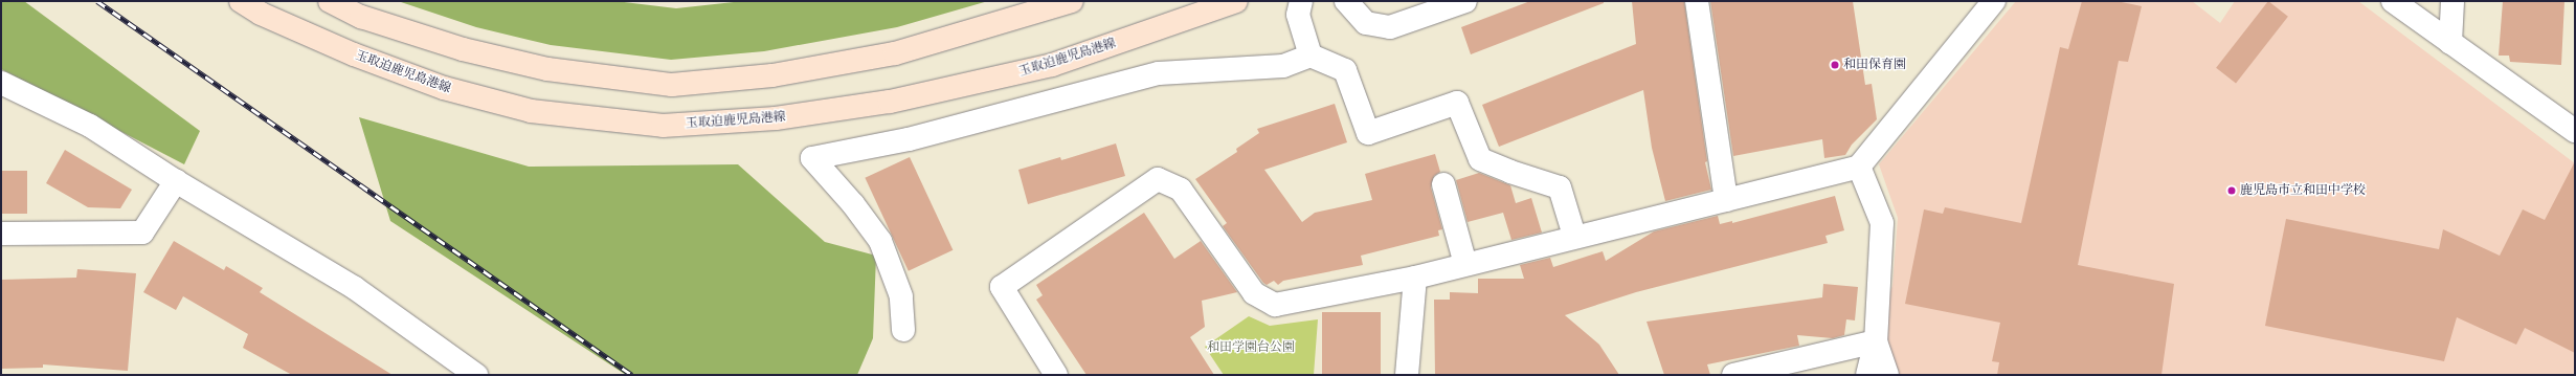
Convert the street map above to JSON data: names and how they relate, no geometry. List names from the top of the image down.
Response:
{
  "streets": {
    "main road": ["玉取迫鹿児島港線"]
  },
  "parks": ["和田学園台公園"],
  "places": ["和田保育園", "鹿児島市立和田中学校"]
}
